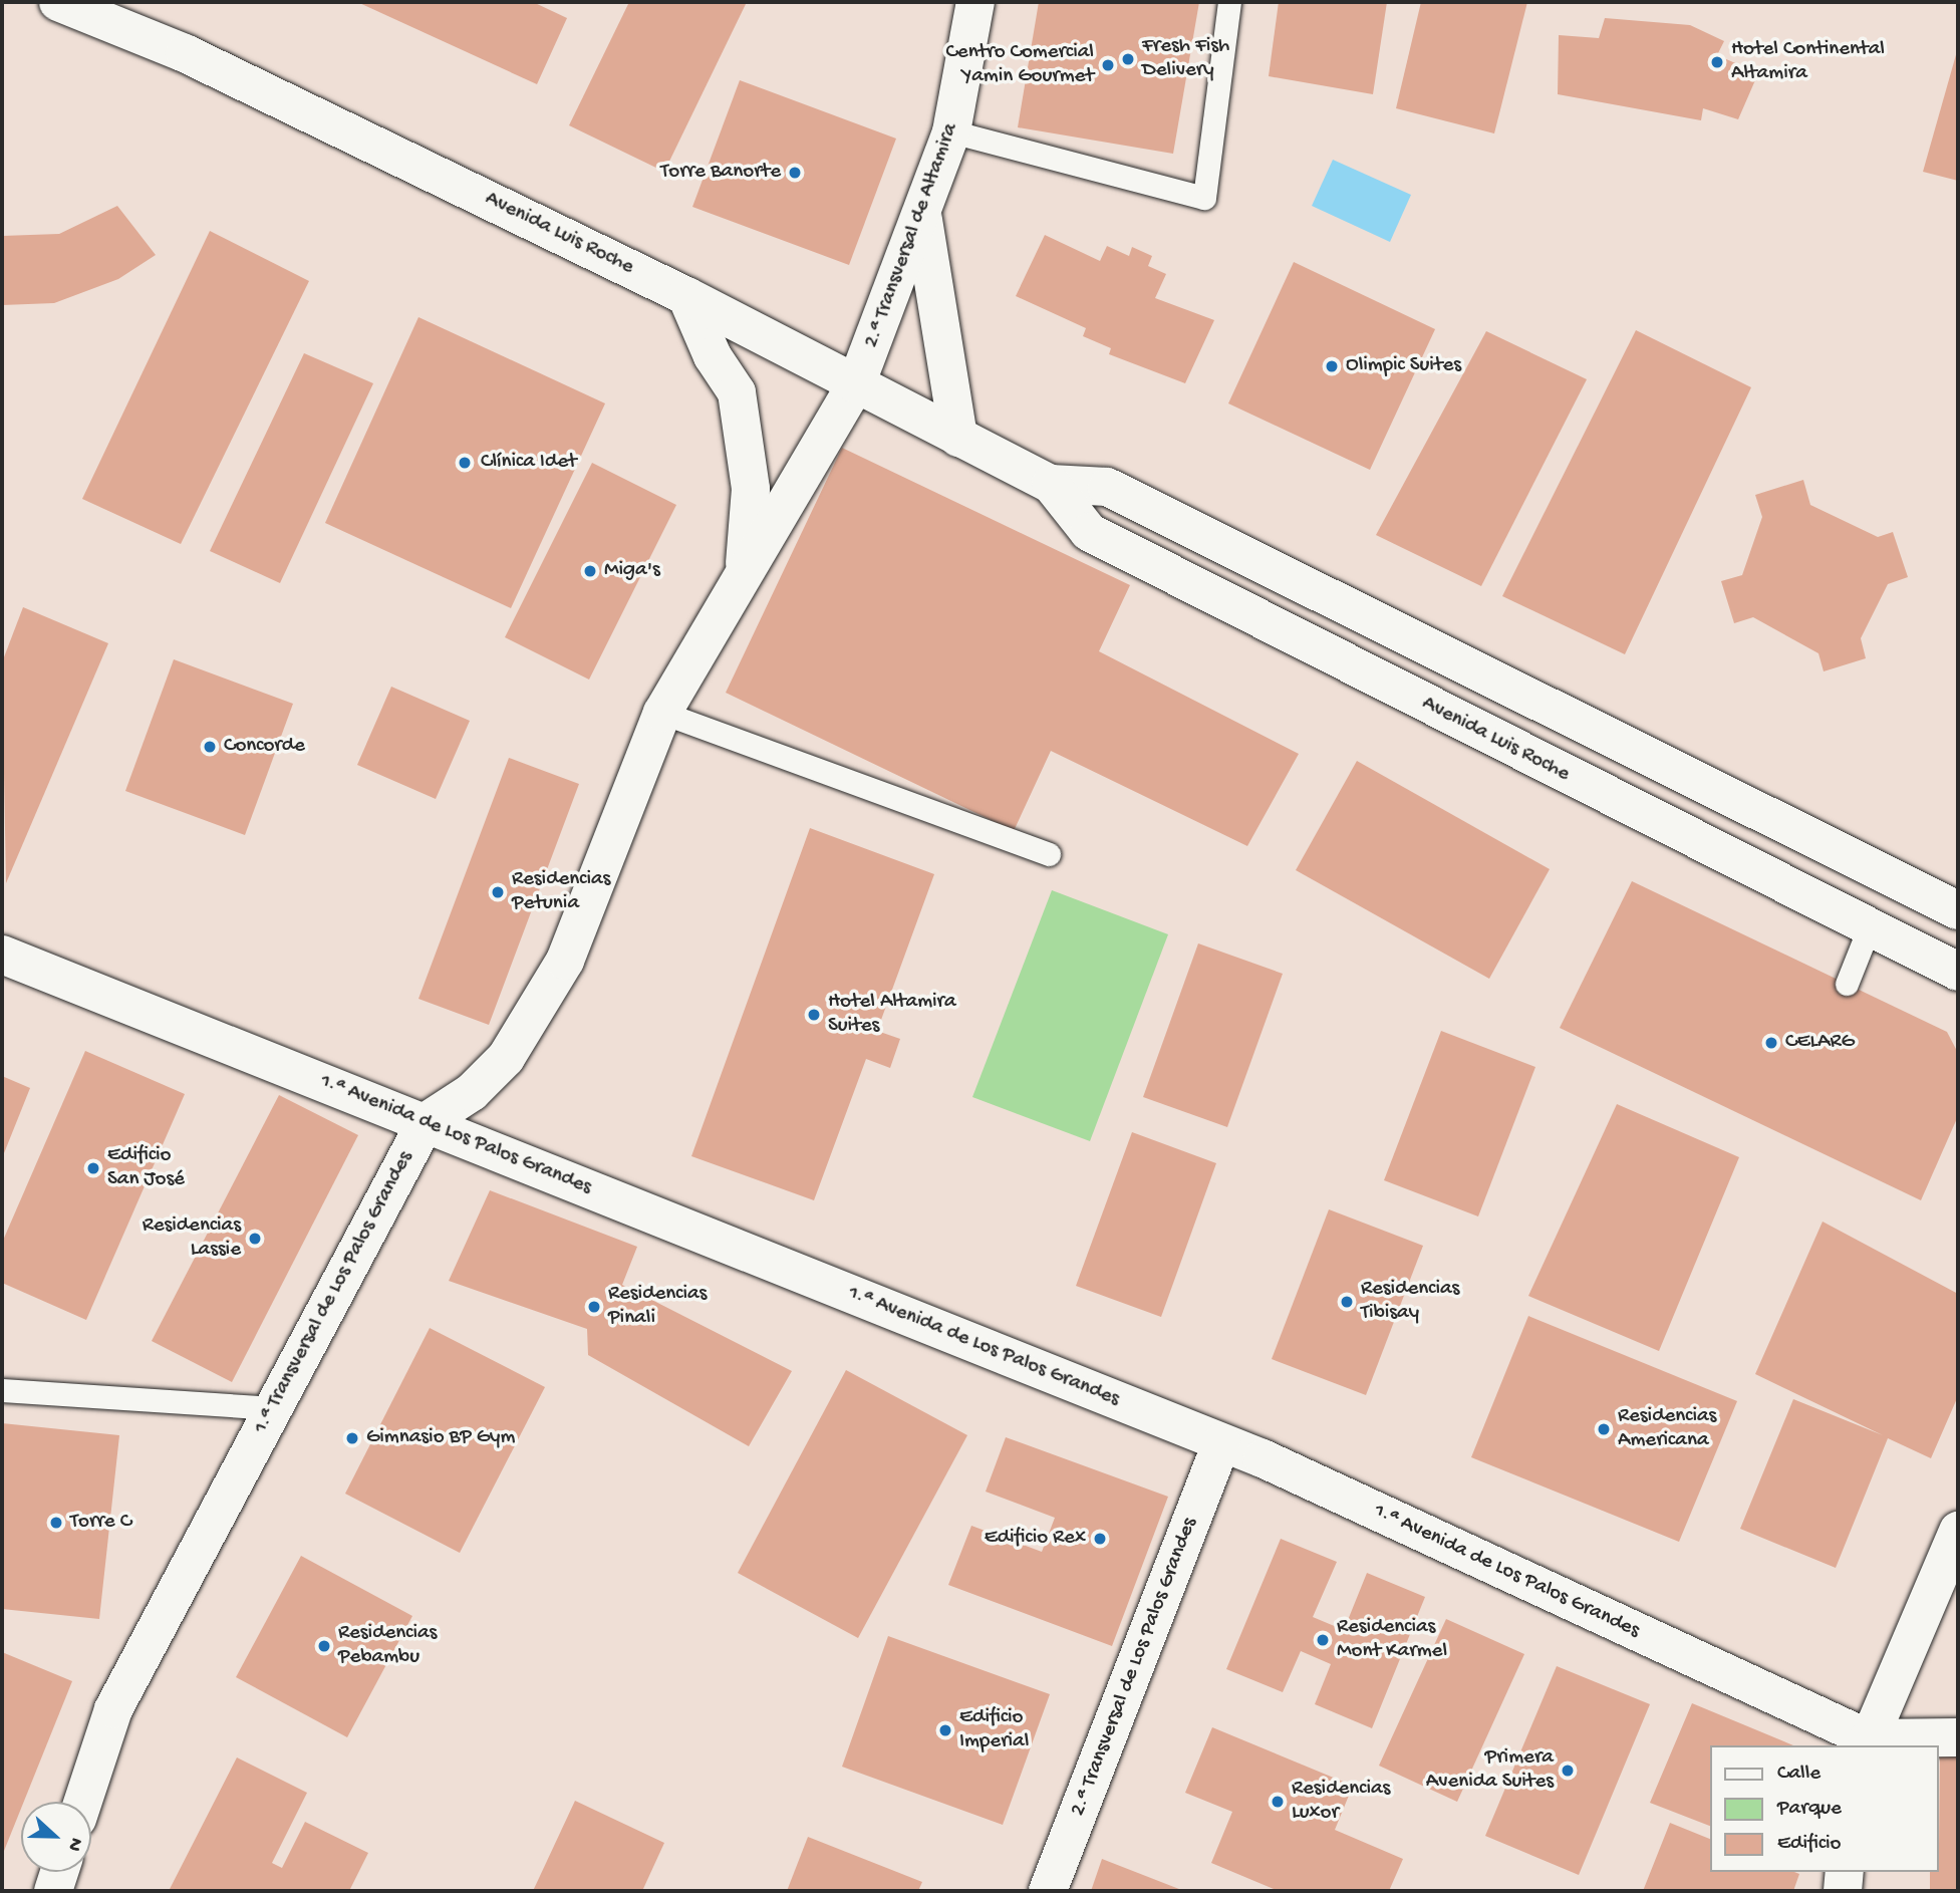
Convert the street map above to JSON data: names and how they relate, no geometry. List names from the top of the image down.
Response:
{
  "streets": {
    "street": [
      "Avenida Luis Roche",
      "2.ª Transversal de Altamira",
      "1.ª Avenida de Los Palos Grandes",
      "1.ª Transversal de Los Palos Grandes",
      "2.ª Transversal de Los Palos Grandes"
    ]
  },
  "crossings": [
    ["Avenida Luis Roche", "2.ª Transversal de Altamira"],
    ["Avenida Luis Roche", "1.ª Transversal de Los Palos Grandes"],
    ["2.ª Transversal de Altamira", "1.ª Transversal de Los Palos Grandes"],
    ["1.ª Avenida de Los Palos Grandes", "1.ª Transversal de Los Palos Grandes"],
    ["1.ª Avenida de Los Palos Grandes", "2.ª Transversal de Los Palos Grandes"]
  ],
  "places": [
    "Fresh Fish Delivery",
    "Hotel Continental Altamira",
    "Centro Comercial Yamin Gourmet",
    "Torre Banorte",
    "Olimpic Suites",
    "Clínica Idet",
    "Miga's",
    "Concorde",
    "Residencias Petunia",
    "Hotel Altamira Suites",
    "CELARG",
    "Edificio San José",
    "Residencias Lassie",
    "Residencias Tibisay",
    "Residencias Pinali",
    "Residencias Americana",
    "Gimnasio BP Gym",
    "Torre C",
    "Edificio Rex",
    "Residencias Mont Karmel",
    "Residencias Pebambu",
    "Edificio Imperial",
    "Primera Avenida Suites",
    "Residencias Luxor"
  ],
  "legend": ["Calle", "Parque", "Edificio"],
  "north": "right"
}
